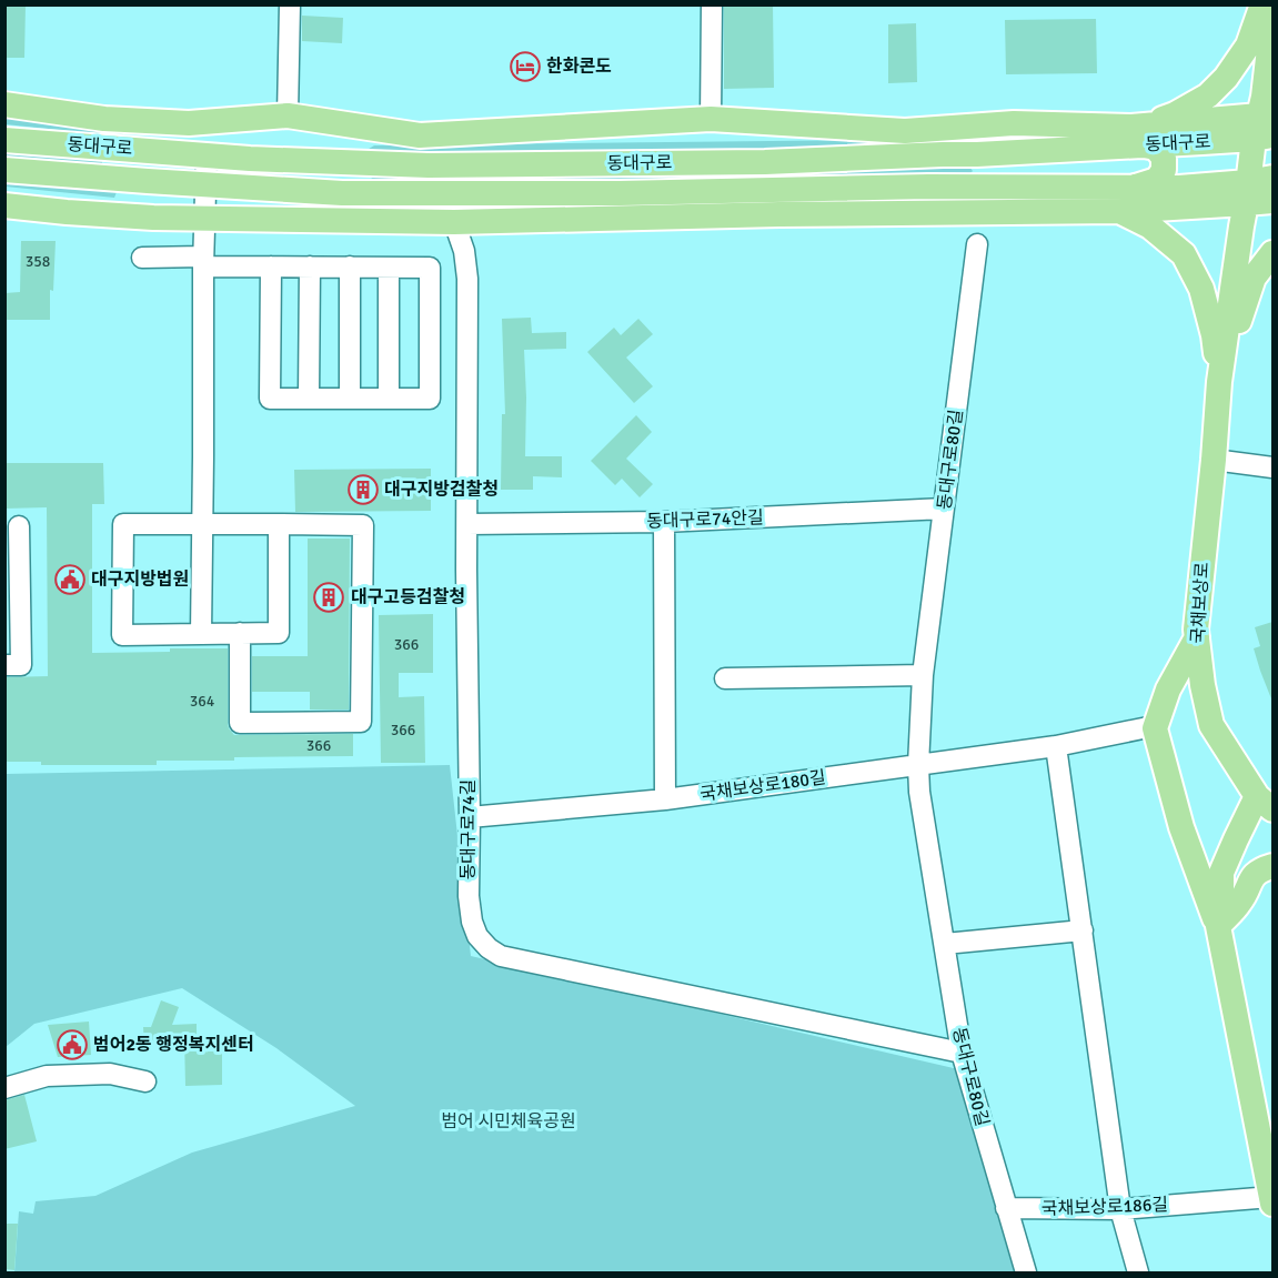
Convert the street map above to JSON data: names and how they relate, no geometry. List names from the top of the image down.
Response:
{
  "streets": {
    "main road": ["동대구로", "국채보상로"],
    "street": [
      "동대구로80길",
      "동대구로74안길",
      "국채보상로180길",
      "동대구로74길",
      "국채보상로186길"
    ]
  },
  "crossings": [
    ["동대구로", "국채보상로"],
    ["동대구로", "동대구로74길"],
    ["동대구로80길", "동대구로74안길"],
    ["동대구로80길", "국채보상로180길"],
    ["동대구로80길", "동대구로74길"],
    ["동대구로80길", "국채보상로186길"],
    ["동대구로74안길", "동대구로74길"],
    ["국채보상로", "국채보상로186길"],
    ["국채보상로180길", "동대구로74길"]
  ],
  "parks": ["범어 시민체육공원"],
  "places": {
    "hotel": ["한화콘도"],
    "building": ["대구지방검찰청", "대구고등검찰청"],
    "public building": ["대구지방법원", "범어2동 행정복지센터"]
  },
  "house_numbers": [
    "358",
    "366",
    "364",
    "366",
    "366"
  ]
}
